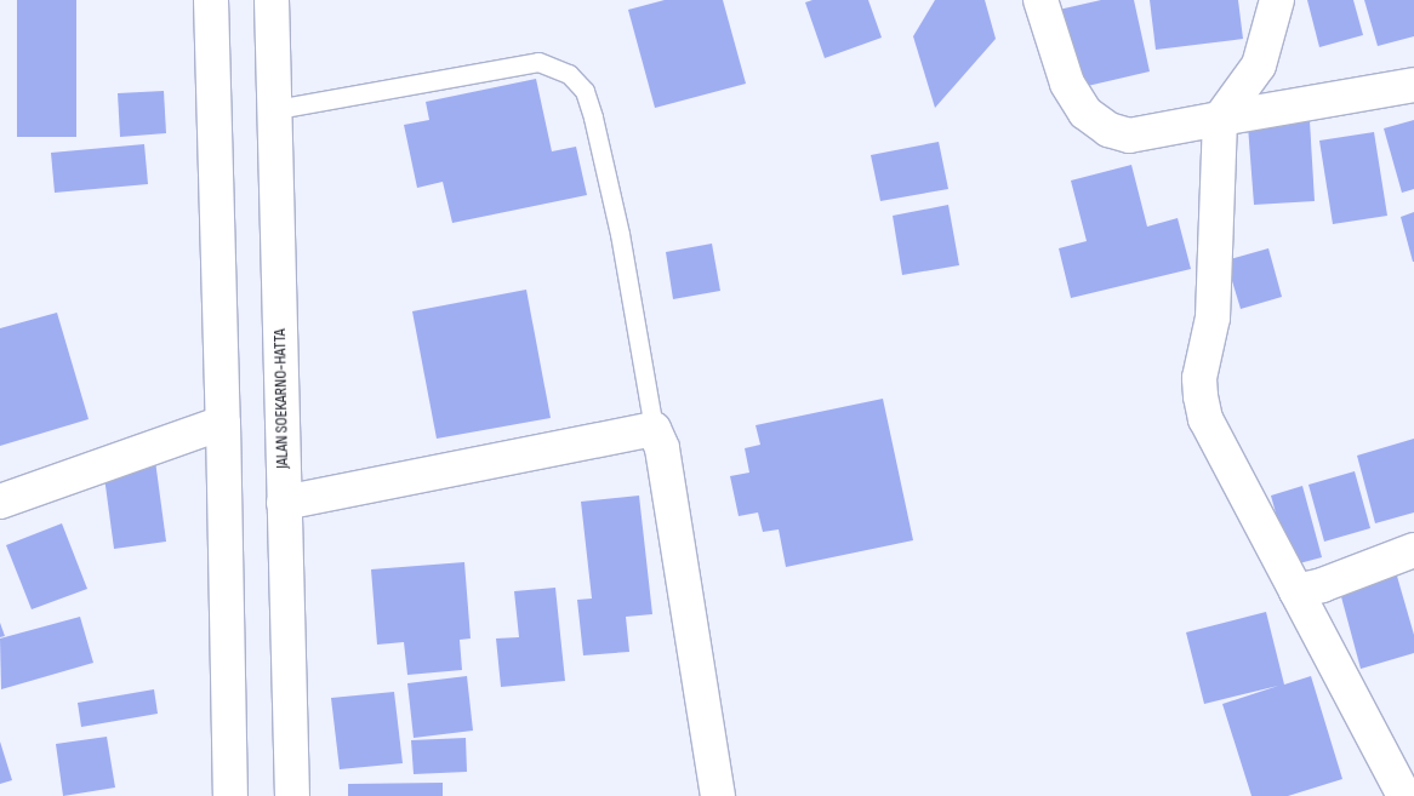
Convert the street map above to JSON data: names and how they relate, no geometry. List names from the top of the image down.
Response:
{
  "streets": {
    "main road": ["JALAN SOEKARNO-HATTA"]
  }
}
